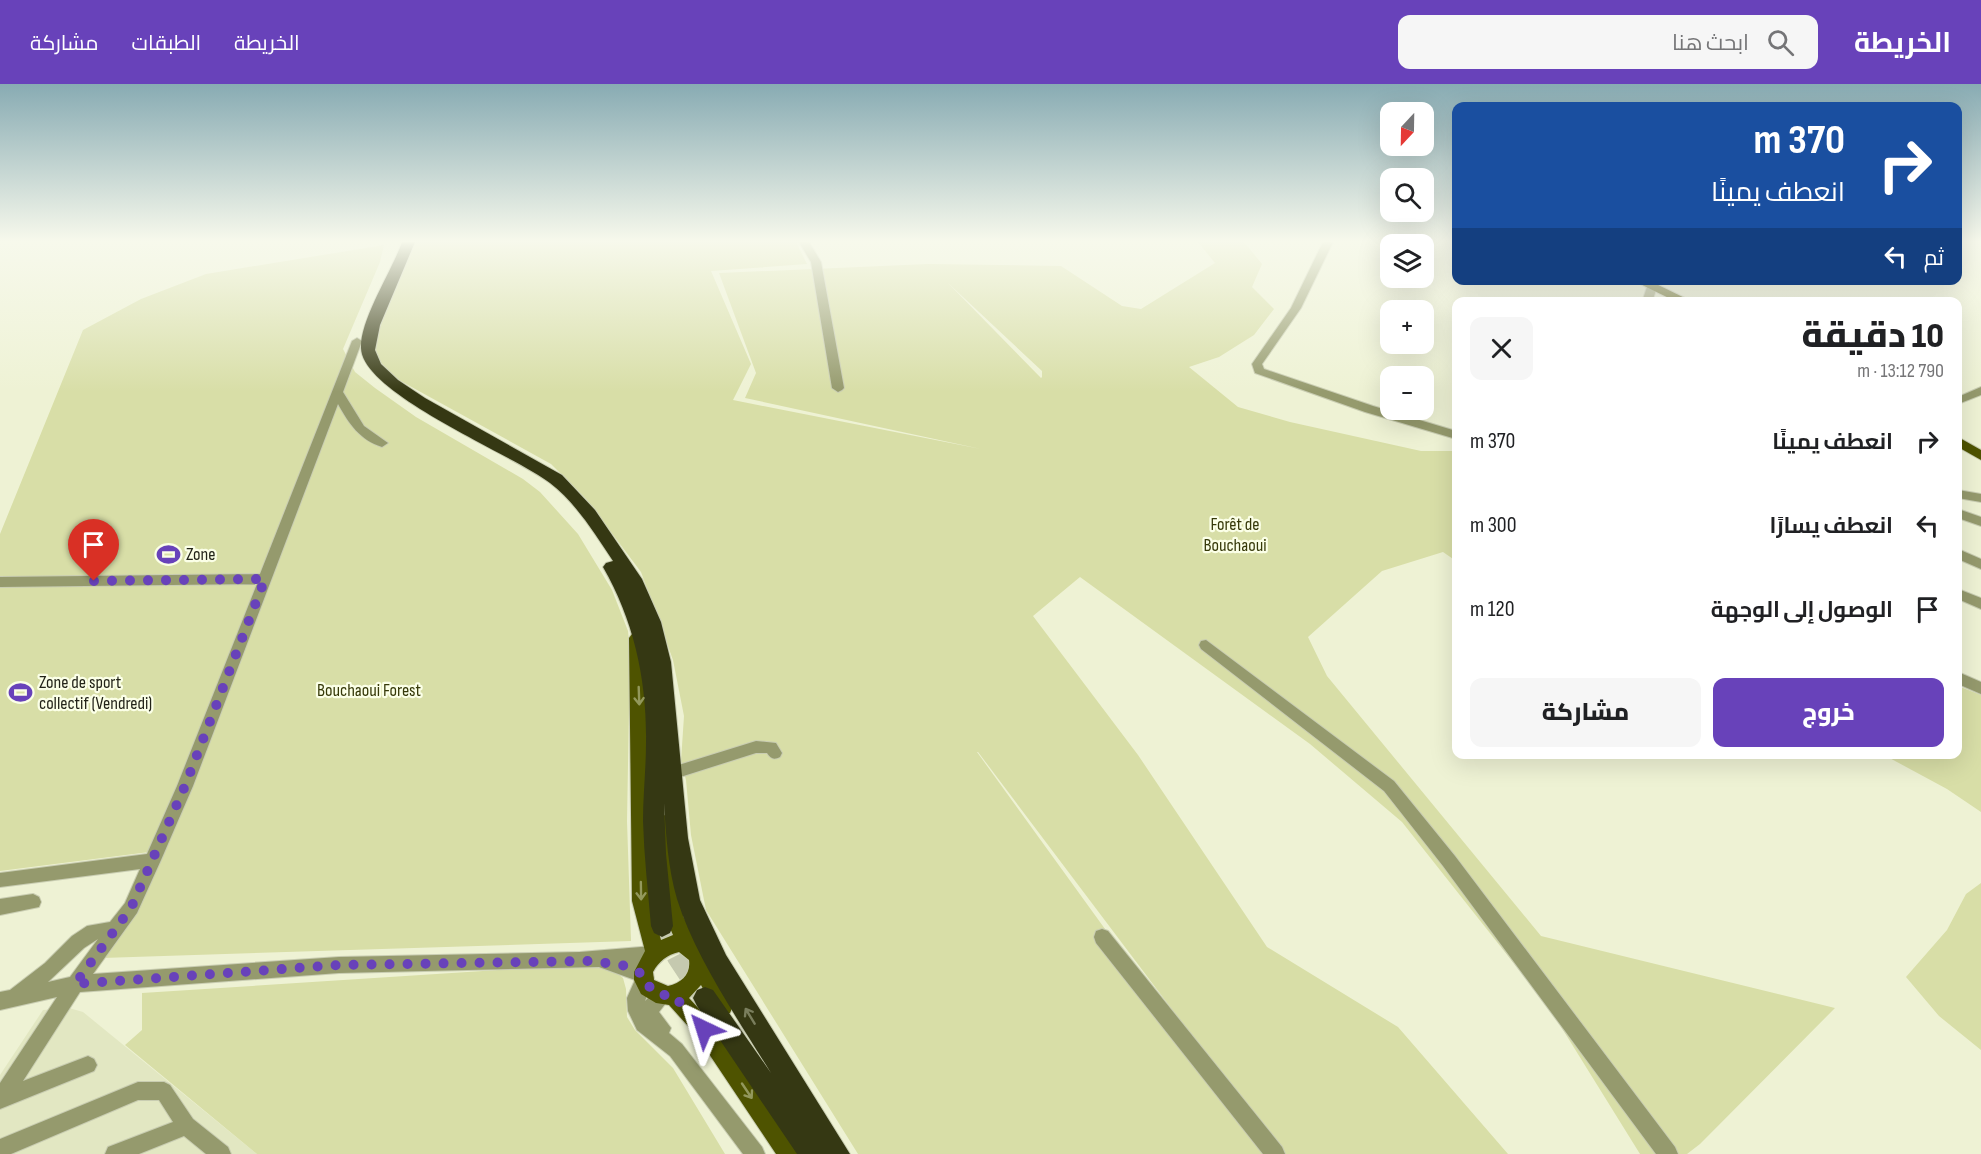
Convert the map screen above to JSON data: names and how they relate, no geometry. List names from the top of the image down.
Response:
{
  "parks": ["Forêt de Bouchaoui", "Bouchaoui Forest"],
  "places": {
    "sports": ["Zone", "Zone de sport collectif (Vendredi)"]
  },
  "north": "bottom",
  "page": {
    "header": "الخريطة",
    "search": "ابحث هنا",
    "nav": ["الخريطة", "الطبقات", "مشاركة"],
    "map_buttons": ["+", "−"],
    "turn": ["370 m", "انعطف يمينًا"],
    "then": "ثم",
    "heading": ["10 دقيقة", "790 m · 13:12"],
    "list": [
      {
        "name": "انعطف يمينًا",
        "value": "370 m"
      },
      {
        "name": "انعطف يسارًا",
        "value": "300 m"
      },
      {
        "name": "الوصول إلى الوجهة",
        "value": "120 m"
      }
    ],
    "buttons": ["خروج", "مشاركة"]
  }
}
